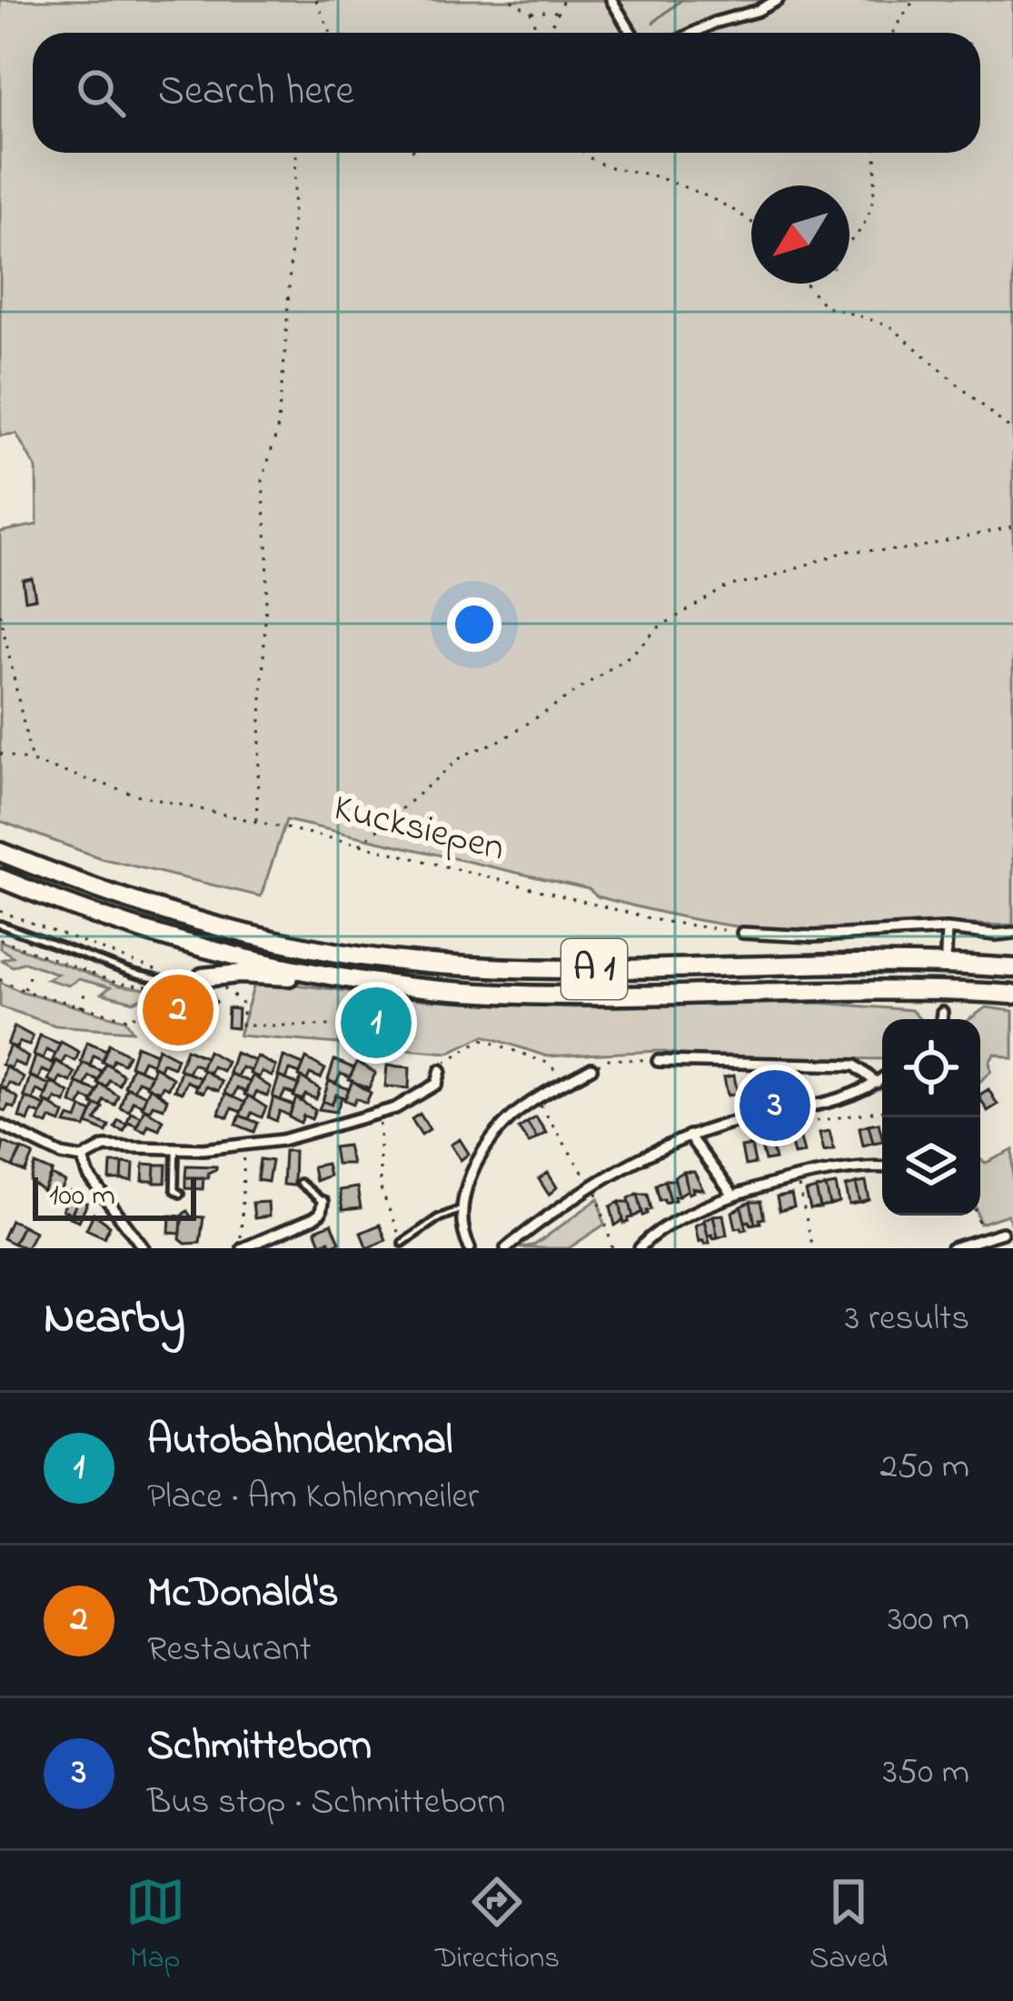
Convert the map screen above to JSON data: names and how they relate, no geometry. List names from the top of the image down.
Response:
{
  "streets": {
    "highway": ["A 1"],
    "path": ["Kucksiepen"]
  },
  "scale_bar": "100 m",
  "north": "bottom left",
  "page": {
    "search": "Search here",
    "pins": ["2", "1", "3"],
    "scale": "100 m",
    "heading": ["Nearby", "3 results"],
    "list": [
      {
        "mark": "1",
        "name": "Autobahndenkmal",
        "note": "Place · Am Kohlenmeiler",
        "value": "250 m"
      },
      {
        "mark": "2",
        "name": "McDonald's",
        "note": "Restaurant",
        "value": "300 m"
      },
      {
        "mark": "3",
        "name": "Schmitteborn",
        "note": "Bus stop · Schmitteborn",
        "value": "350 m"
      }
    ],
    "nav": ["Map", "Directions", "Saved"]
  }
}
